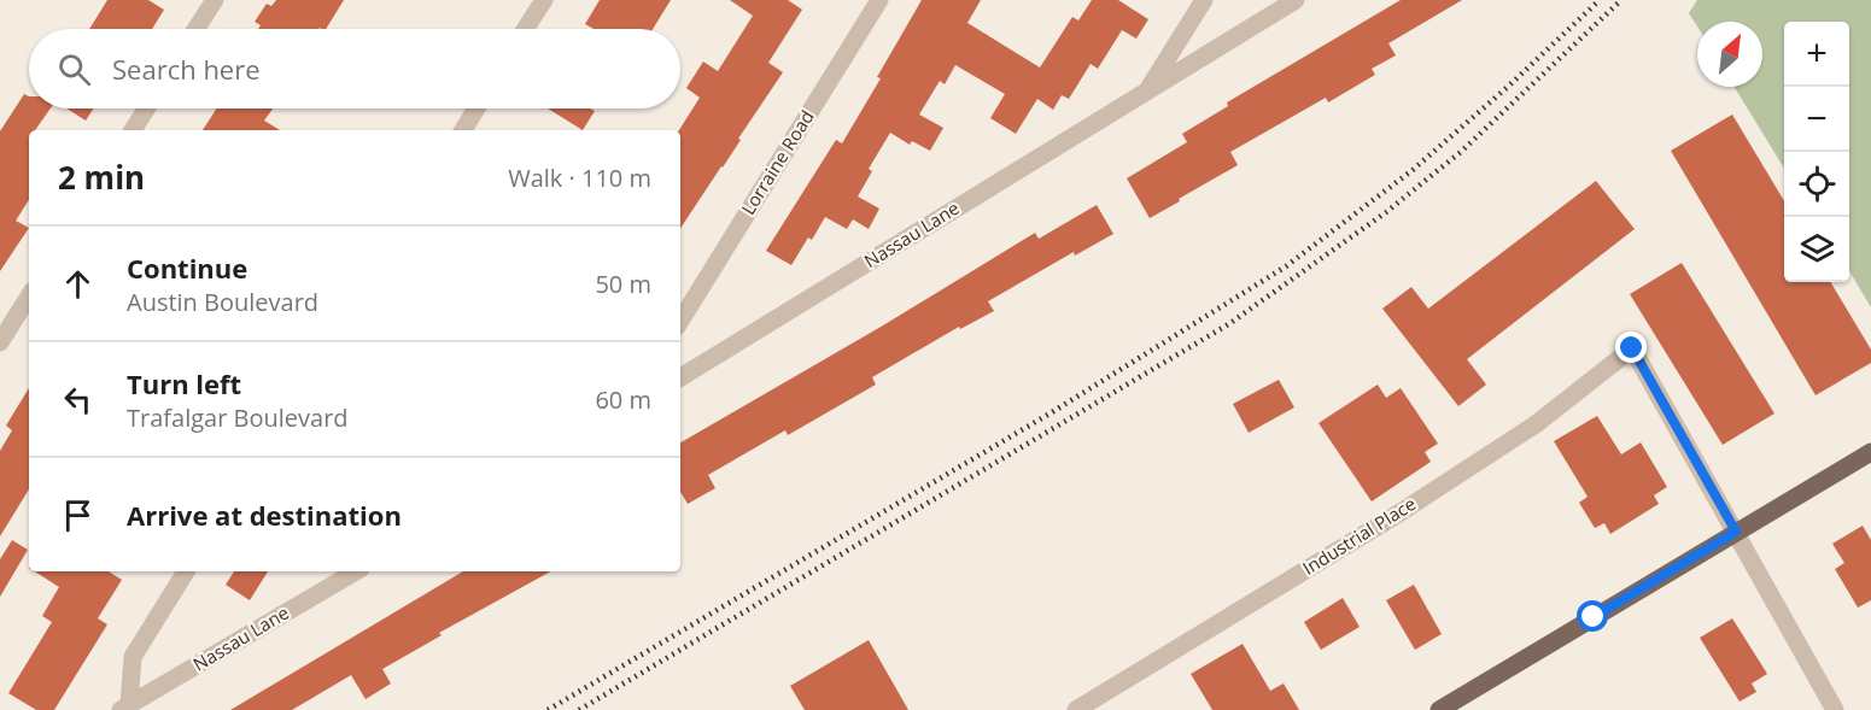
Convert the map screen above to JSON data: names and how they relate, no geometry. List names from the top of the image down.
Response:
{
  "streets": {
    "street": ["Lorraine Road", "Nassau Lane", "Industrial Place"]
  },
  "north": "top right",
  "page": {
    "map_buttons": ["+", "−"],
    "search": "Search here",
    "heading": ["2 min", "Walk · 110 m"],
    "list": [
      ["Continue", "Austin Boulevard", "50 m"],
      ["Turn left", "Trafalgar Boulevard", "60 m"],
      "Arrive at destination"
    ]
  }
}
